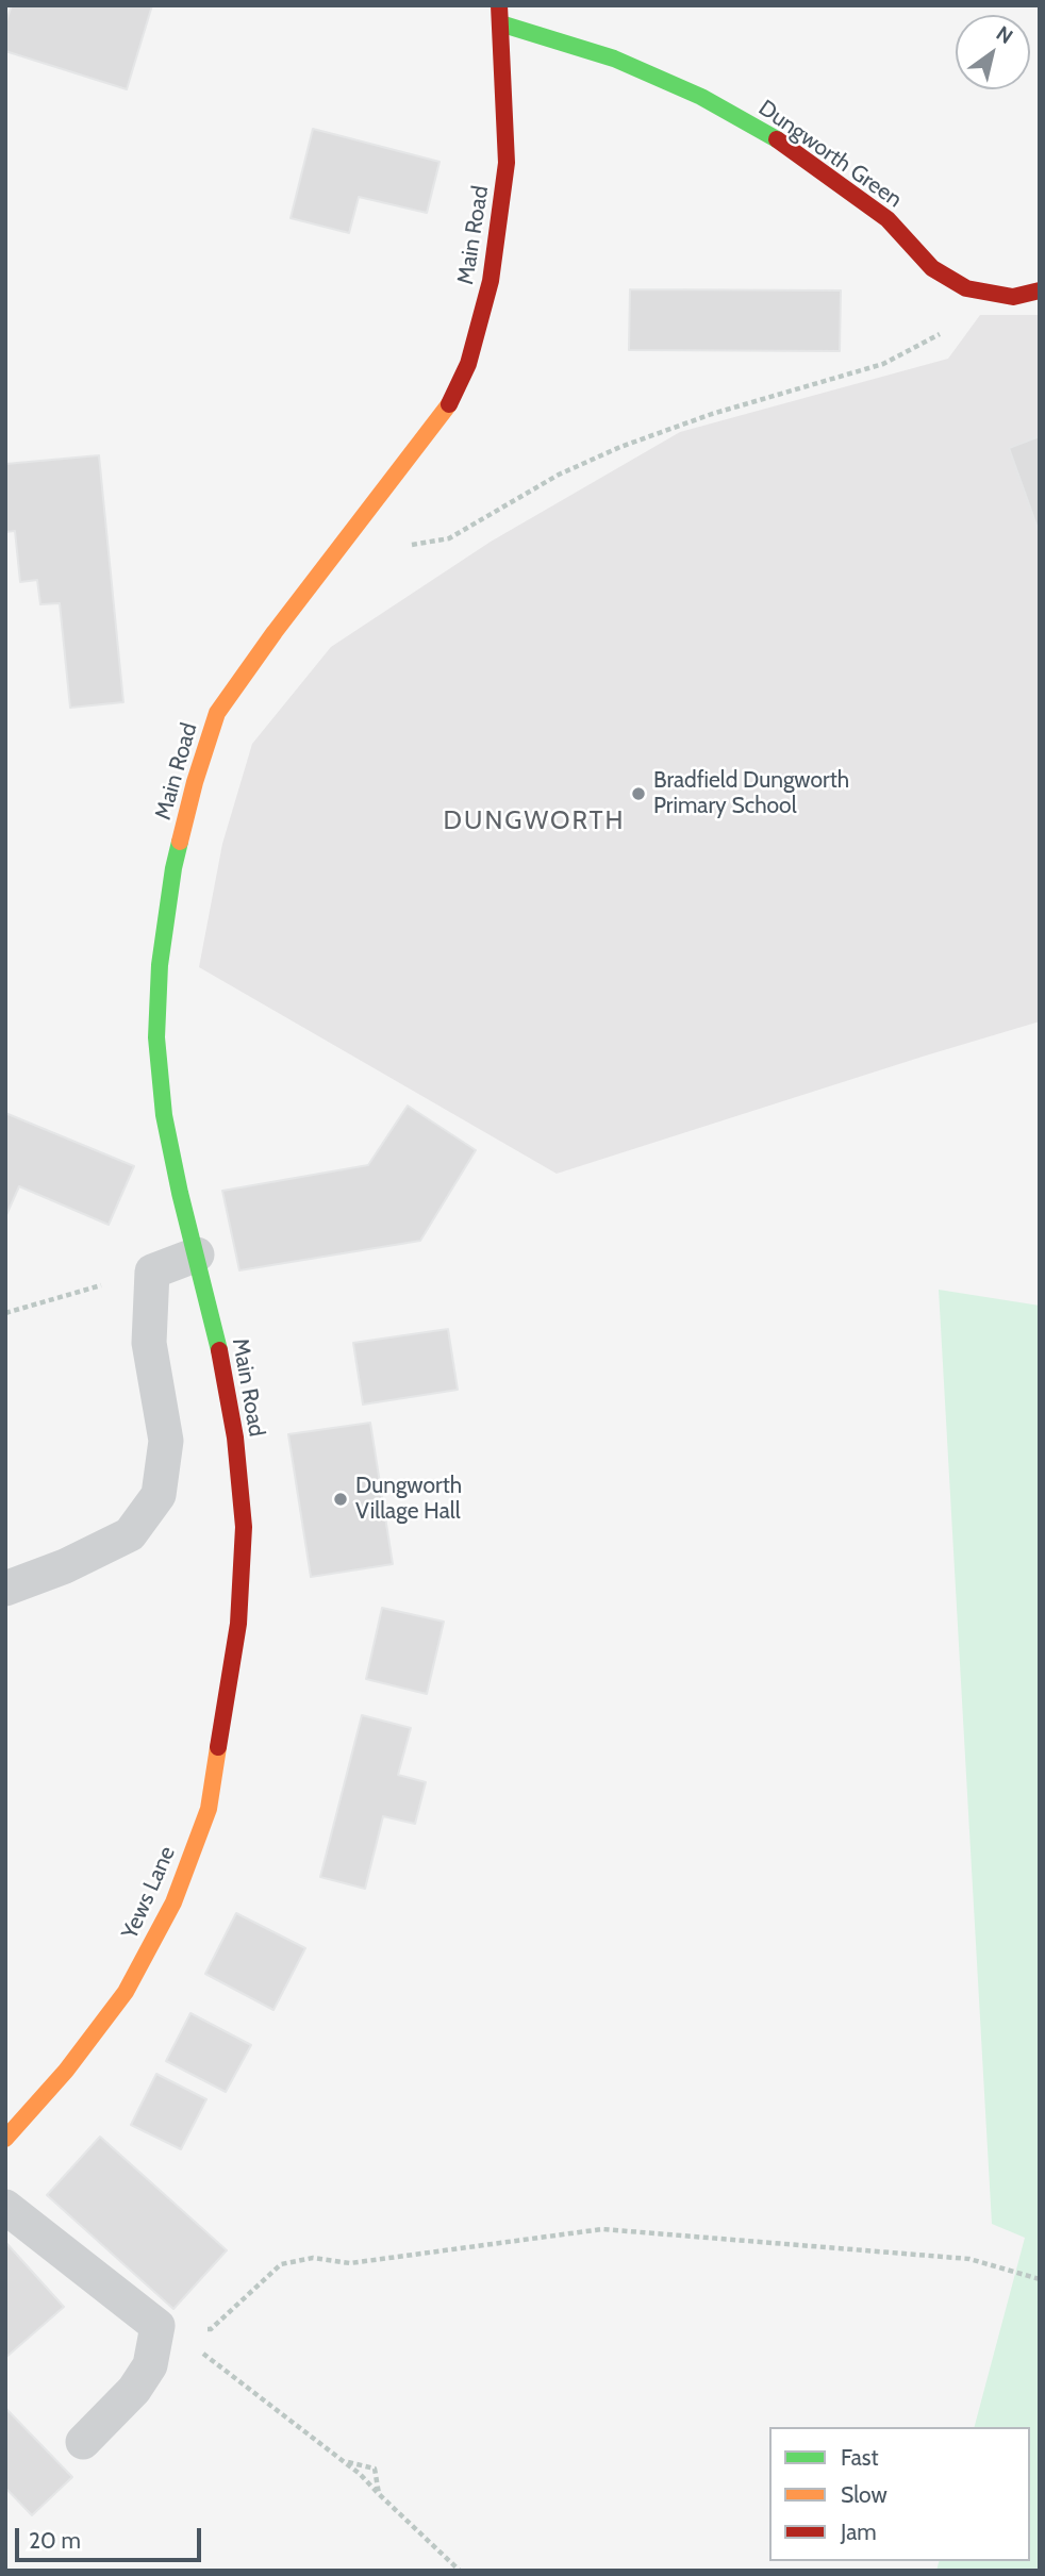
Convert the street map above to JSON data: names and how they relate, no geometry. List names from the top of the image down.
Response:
{
  "streets": {
    "main road": ["Dungworth Green", "Main Road", "Yews Lane"]
  },
  "crossings": [
    ["Dungworth Green", "Main Road"],
    ["Main Road", "Yews Lane"]
  ],
  "districts": ["DUNGWORTH"],
  "places": ["Bradfield Dungworth Primary School", "Dungworth Village Hall"],
  "legend": ["Fast", "Slow", "Jam"],
  "scale_bar": "20 m",
  "north": "top right"
}
